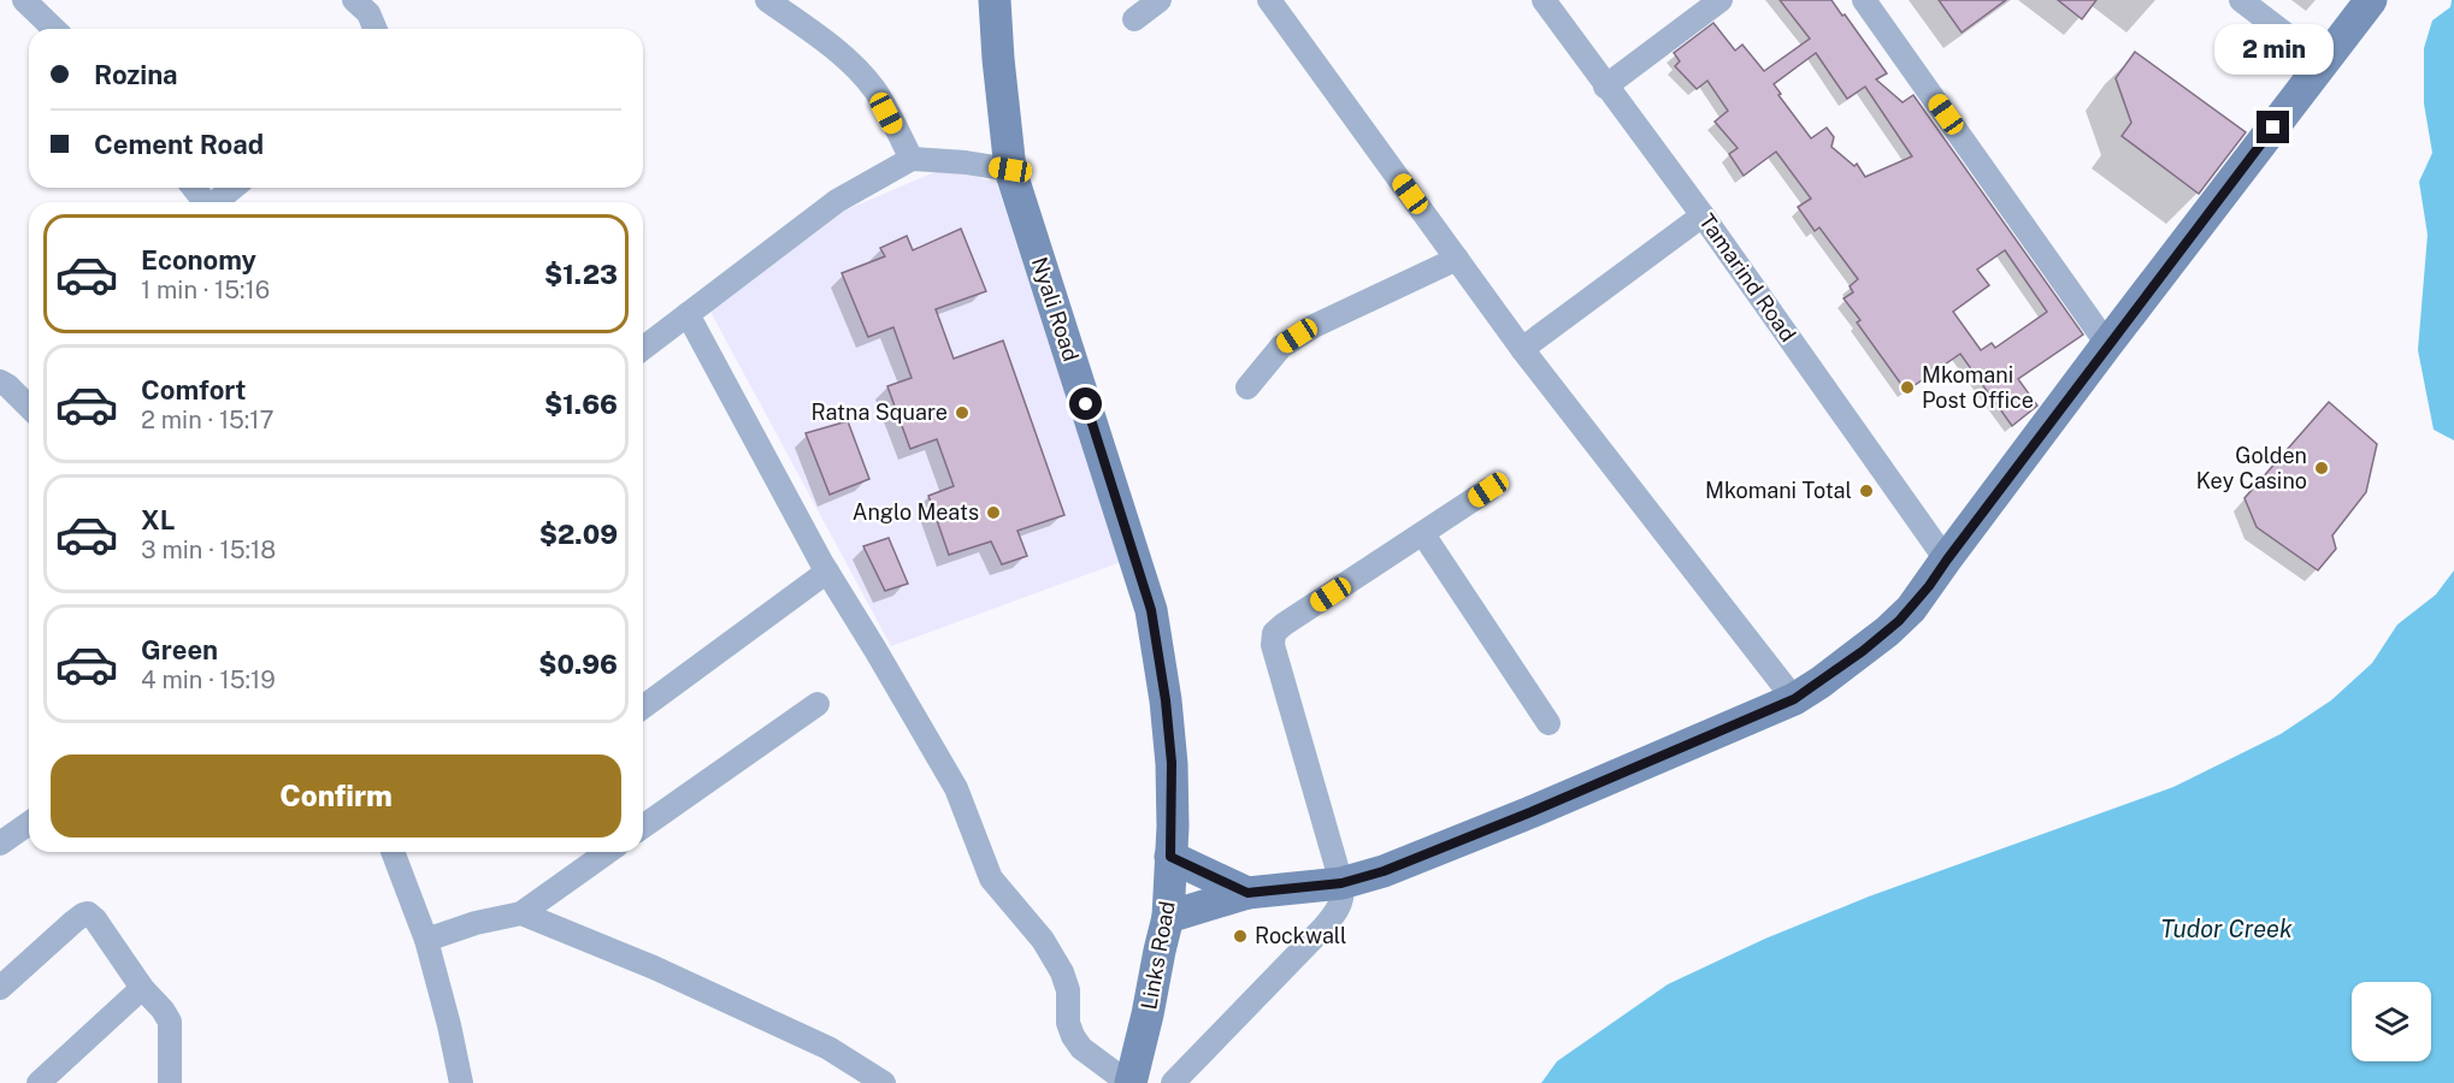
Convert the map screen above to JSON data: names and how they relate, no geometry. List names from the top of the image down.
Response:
{
  "streets": {
    "main road": ["Nyali Road", "Links Road"],
    "street": ["Tamarind Road"]
  },
  "crossings": [
    ["Nyali Road", "Links Road"]
  ],
  "water": ["Tudor Creek"],
  "places": [
    "Mkomani Post Office",
    "Ratna Square",
    "Golden Key Casino",
    "Mkomani Total",
    "Anglo Meats",
    "Rockwall"
  ],
  "page": {
    "bubble": "2 min",
    "banner": ["Rozina", "Cement Road"],
    "list": [
      {
        "name": "Economy",
        "note": "1 min · 15:16",
        "value": "$1.23"
      },
      {
        "name": "Comfort",
        "note": "2 min · 15:17",
        "value": "$1.66"
      },
      {
        "name": "XL",
        "note": "3 min · 15:18",
        "value": "$2.09"
      },
      {
        "name": "Green",
        "note": "4 min · 15:19",
        "value": "$0.96"
      }
    ],
    "buttons": "Confirm"
  }
}
